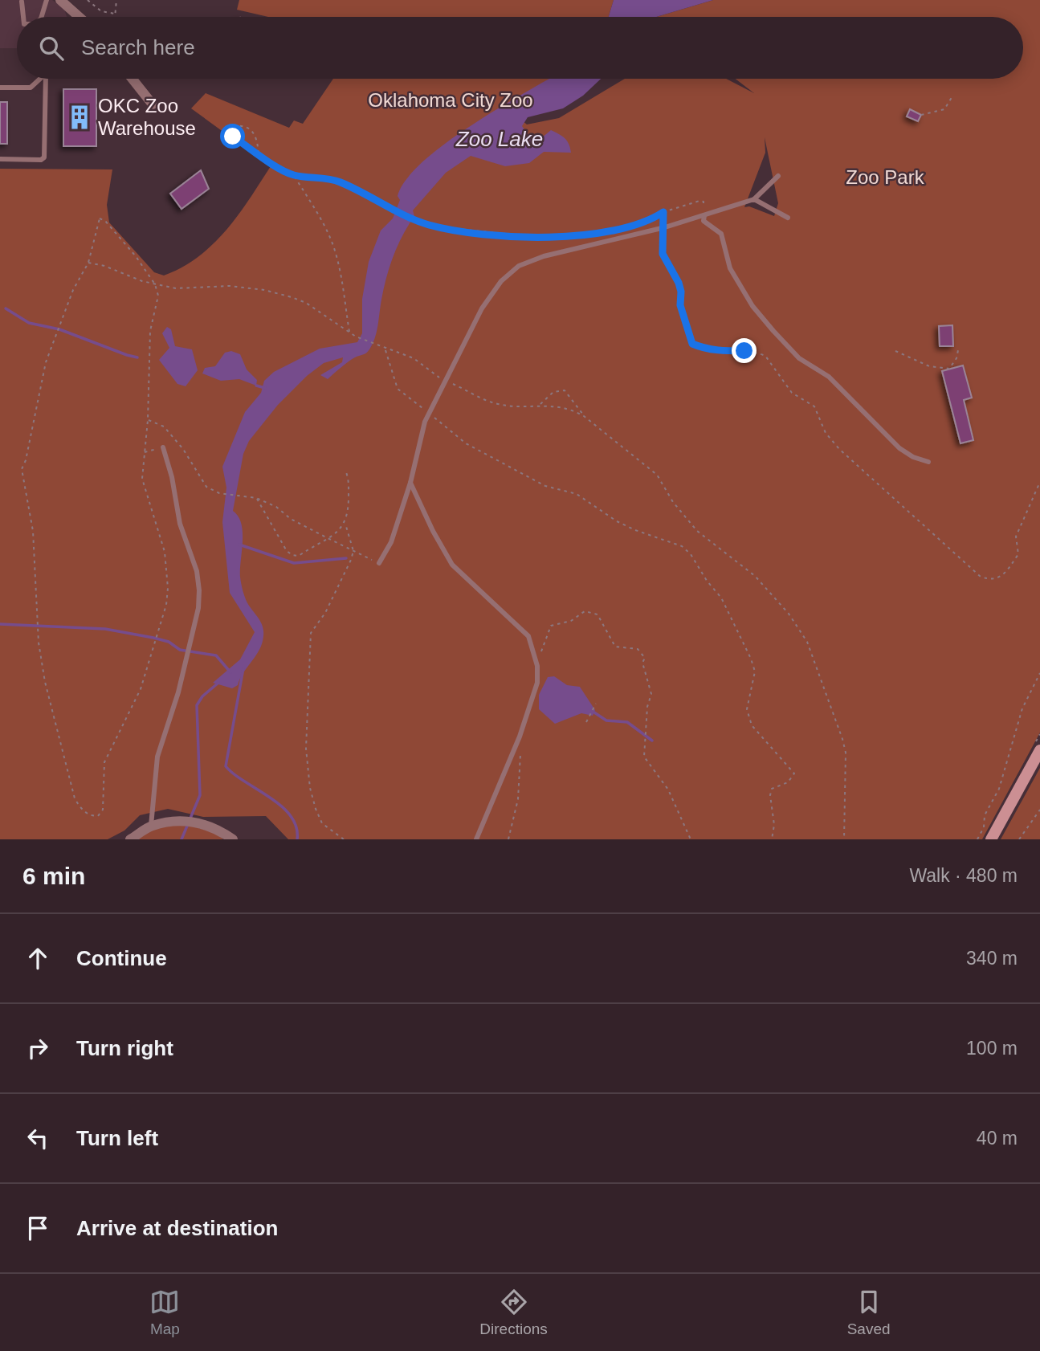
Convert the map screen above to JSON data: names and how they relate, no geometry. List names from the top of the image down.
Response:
{
  "water": ["Zoo Lake"],
  "parks": ["Oklahoma City Zoo", "Zoo Park"],
  "places": {
    "building": ["OKC Zoo Warehouse"]
  },
  "page": {
    "search": "Search here",
    "heading": ["6 min", "Walk · 480 m"],
    "list": [
      ["Continue", "340 m"],
      ["Turn right", "100 m"],
      ["Turn left", "40 m"],
      "Arrive at destination"
    ],
    "nav": ["Map", "Directions", "Saved"]
  }
}
